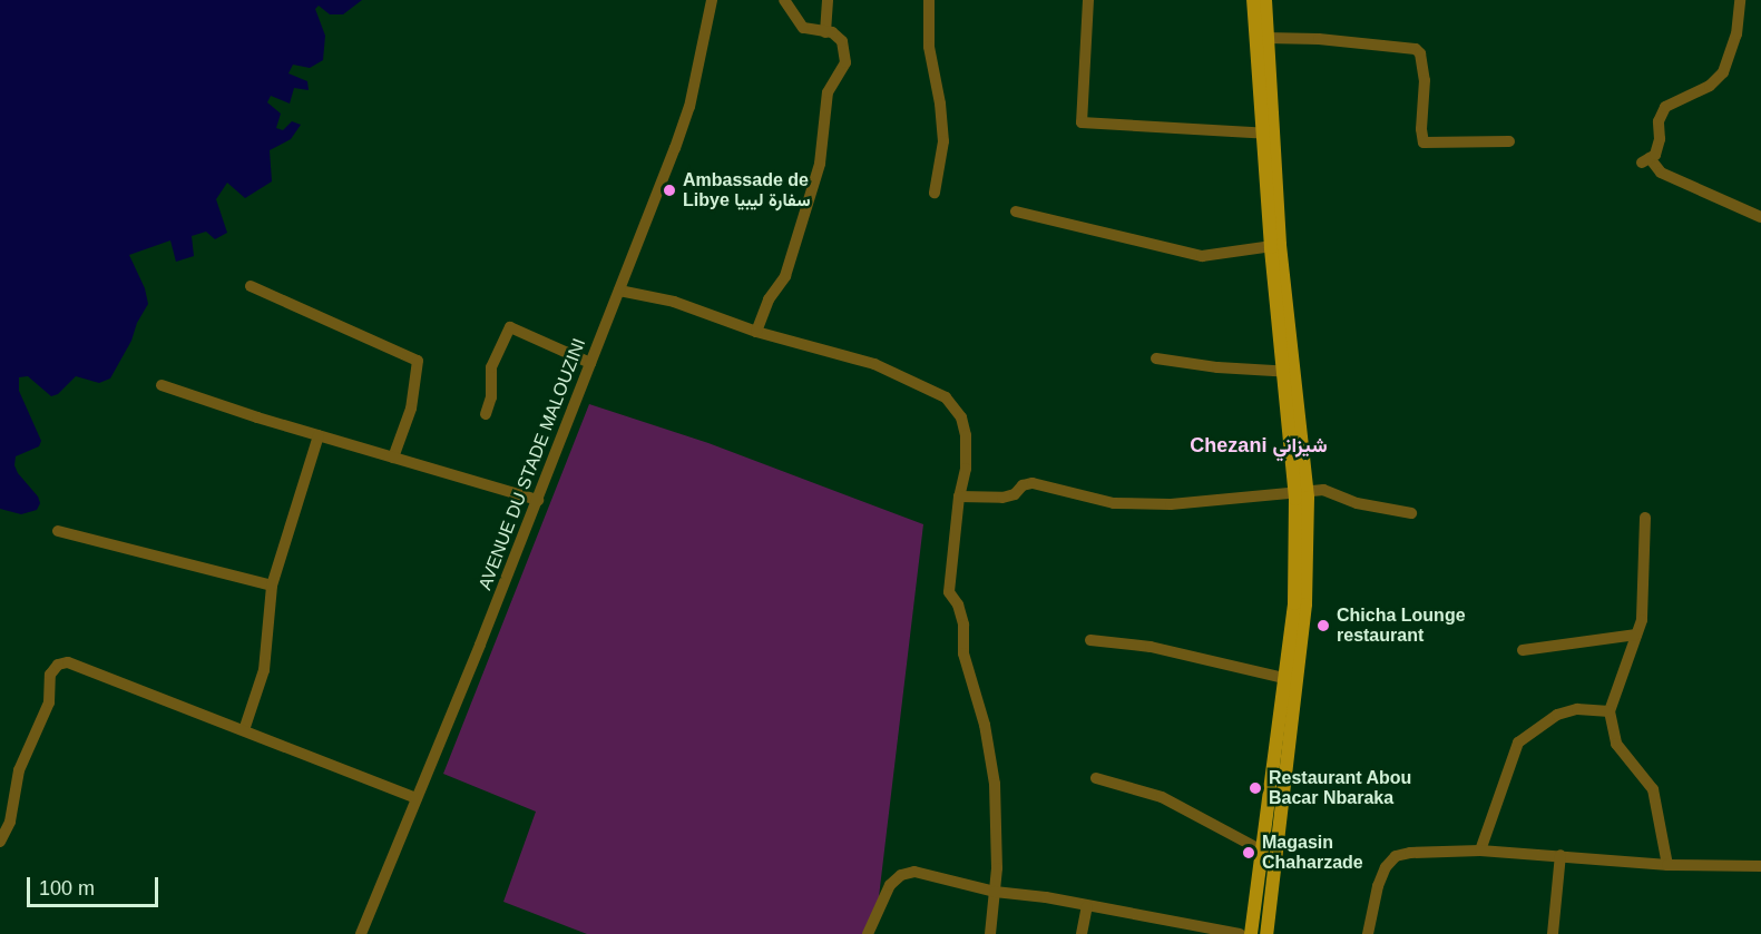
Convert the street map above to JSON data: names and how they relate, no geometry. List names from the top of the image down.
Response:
{
  "streets": {
    "street": ["AVENUE DU STADE MALOUZINI"]
  },
  "districts": ["Chezani شيزاني"],
  "places": [
    "Ambassade de Libye سفارة ليبيا",
    "Chicha Lounge restaurant",
    "Restaurant Abou Bacar Nbaraka",
    "Magasin Chaharzade"
  ],
  "scale_bar": "100 m"
}
